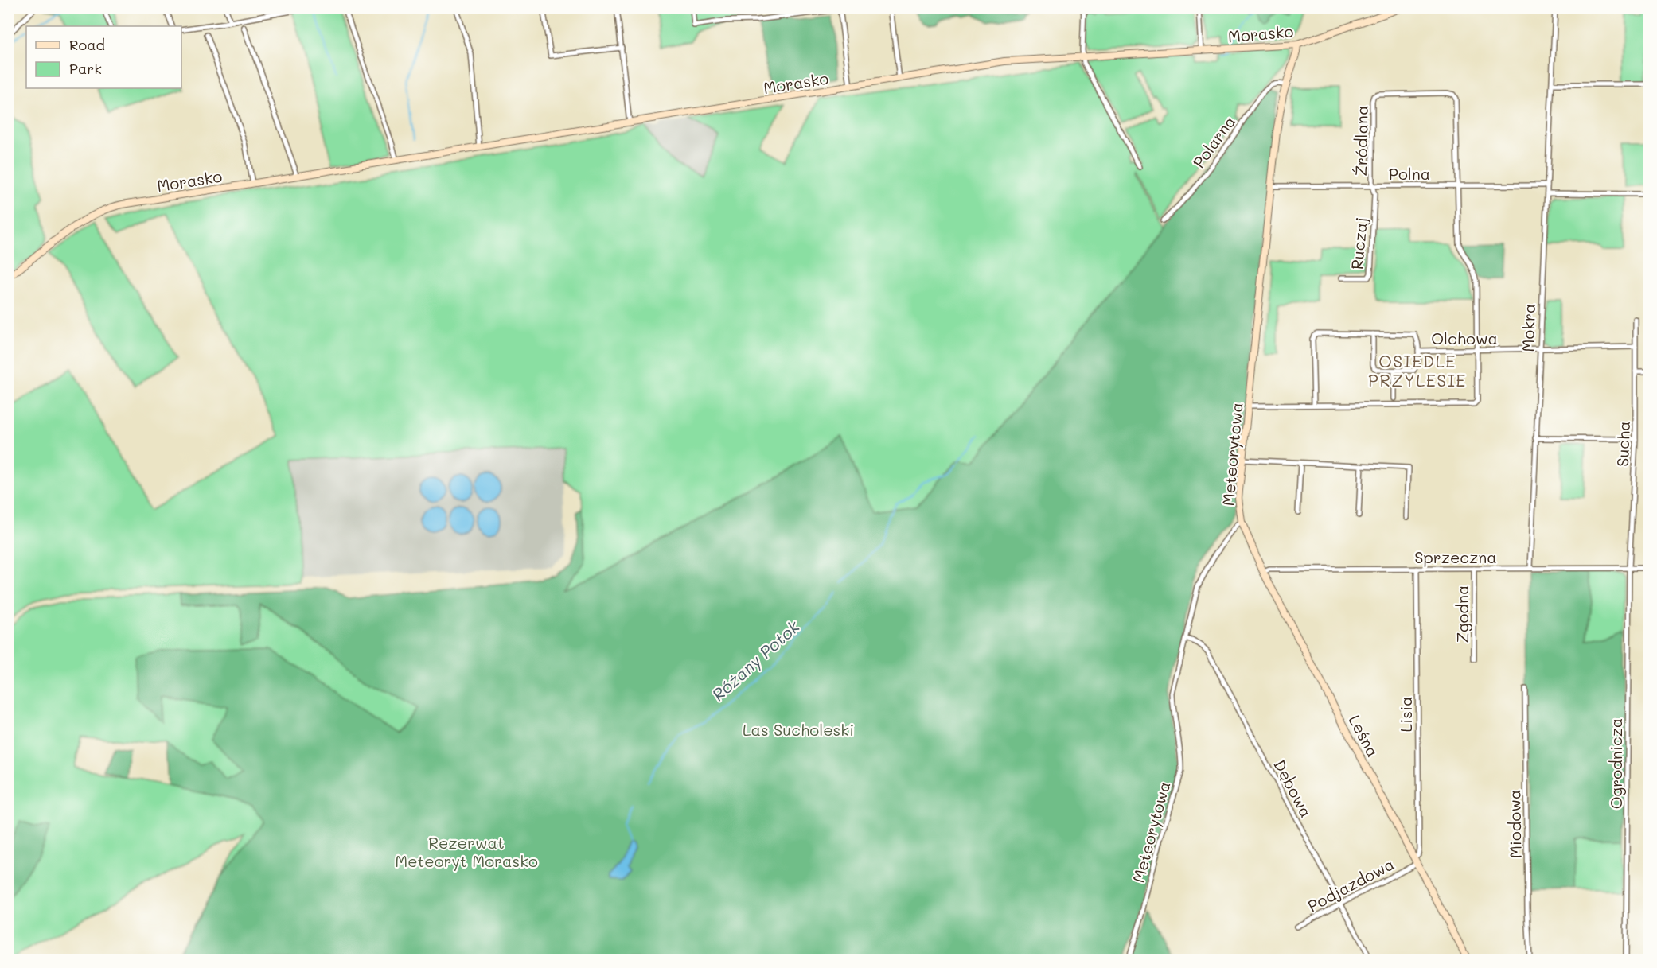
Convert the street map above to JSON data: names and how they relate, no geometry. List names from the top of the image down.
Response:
{
  "streets": {
    "street": [
      "Morasko",
      "Źródlana",
      "Polarna",
      "Polna",
      "Ruczaj",
      "Mokra",
      "Olchowa",
      "Sucha",
      "Meteorytowa",
      "Sprzeczna",
      "Zgodna",
      "Lisia",
      "Leśna",
      "Ogrodnicza",
      "Dębowa",
      "Miodowa",
      "Podjazdowa"
    ]
  },
  "crossings": [
    ["Morasko", "Meteorytowa"],
    ["Źródlana", "Polna"],
    ["Źródlana", "Ruczaj"],
    ["Polarna", "Meteorytowa"],
    ["Polna", "Ruczaj"],
    ["Polna", "Mokra"],
    ["Polna", "Meteorytowa"],
    ["Mokra", "Olchowa"],
    ["Mokra", "Sprzeczna"],
    ["Olchowa", "Sucha"],
    ["Sucha", "Sprzeczna"],
    ["Sucha", "Ogrodnicza"],
    ["Meteorytowa", "Leśna"],
    ["Meteorytowa", "Dębowa"],
    ["Sprzeczna", "Zgodna"],
    ["Sprzeczna", "Lisia"],
    ["Sprzeczna", "Leśna"],
    ["Sprzeczna", "Ogrodnicza"],
    ["Lisia", "Leśna"],
    ["Lisia", "Podjazdowa"],
    ["Leśna", "Podjazdowa"],
    ["Dębowa", "Podjazdowa"]
  ],
  "districts": ["OSIEDLE PRZYLESIE"],
  "water": ["Różany Potok"],
  "parks": ["Las Sucholeski", "Rezerwat Meteoryt Morasko"],
  "legend": ["Road", "Park"]
}
